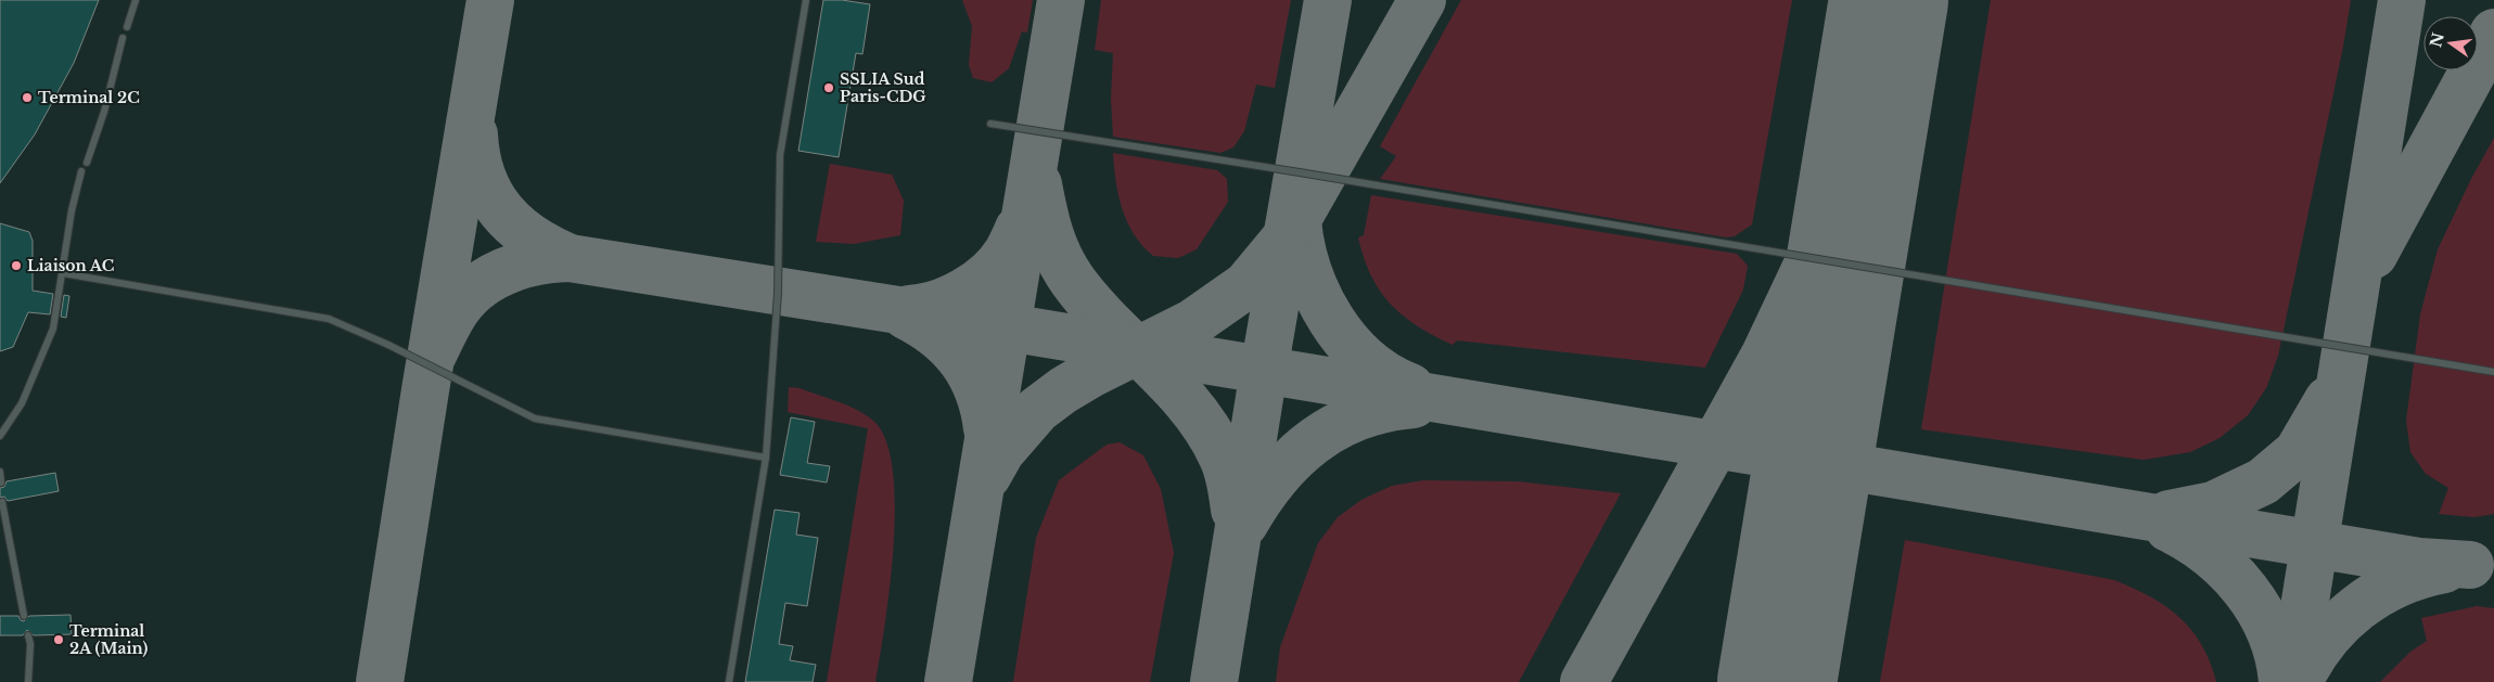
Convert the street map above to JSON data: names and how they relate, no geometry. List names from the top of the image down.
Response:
{
  "places": [
    "SSLIA Sud Paris-CDG",
    "Terminal 2C",
    "Liaison AC",
    "Terminal 2A (Main)"
  ],
  "north": "left"
}
